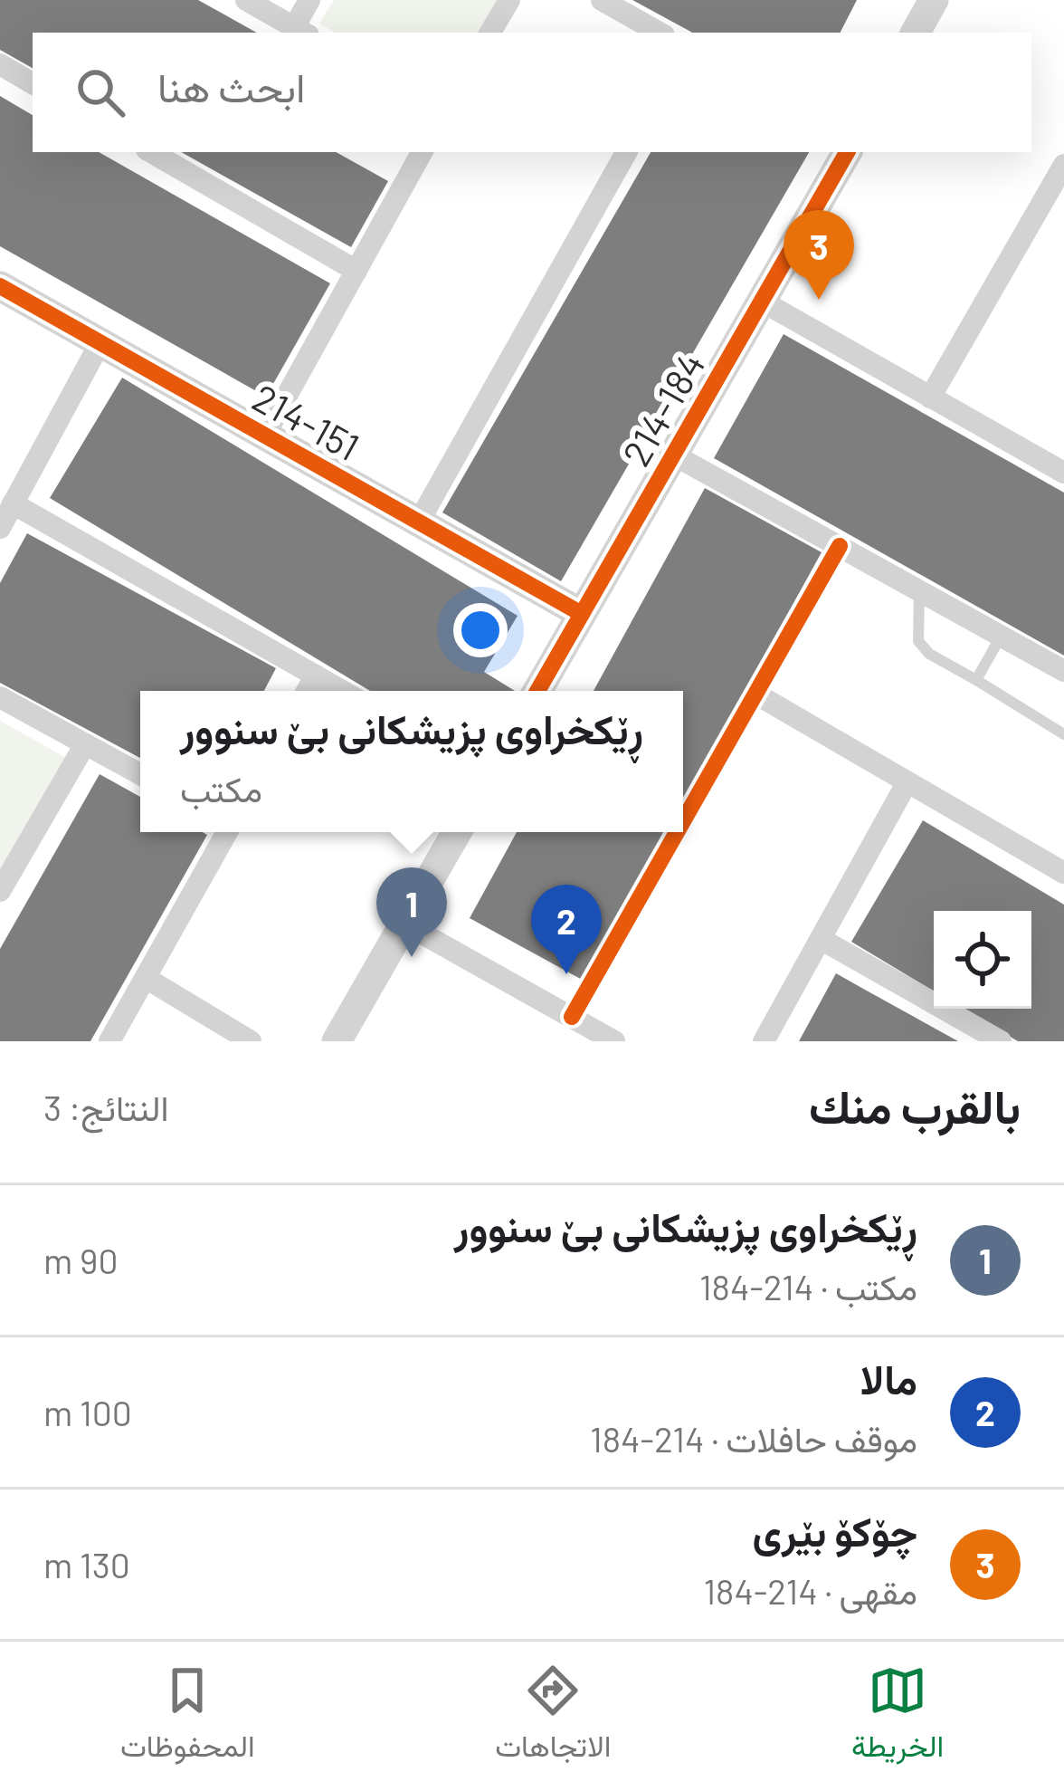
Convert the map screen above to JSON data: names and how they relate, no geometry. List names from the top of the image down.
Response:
{
  "streets": {
    "street": ["214-184", "214-151"]
  },
  "crossings": [
    ["214-184", "214-151"]
  ],
  "page": {
    "search": "ابحث هنا",
    "pins": ["3", "1", "2"],
    "popup": ["ڕێکخراوی پزیشکانی بێ سنوور", "مكتب"],
    "heading": ["بالقرب منك", "النتائج: 3"],
    "list": [
      {
        "mark": "1",
        "name": "ڕێکخراوی پزیشکانی بێ سنوور",
        "note": "مكتب · 214-184",
        "value": "90 m"
      },
      {
        "mark": "2",
        "name": "مالا",
        "note": "موقف حافلات · 214-184",
        "value": "100 m"
      },
      {
        "mark": "3",
        "name": "چۆکۆ بێری",
        "note": "مقهى · 214-184",
        "value": "130 m"
      }
    ],
    "nav": ["الخريطة", "الاتجاهات", "المحفوظات"]
  }
}
